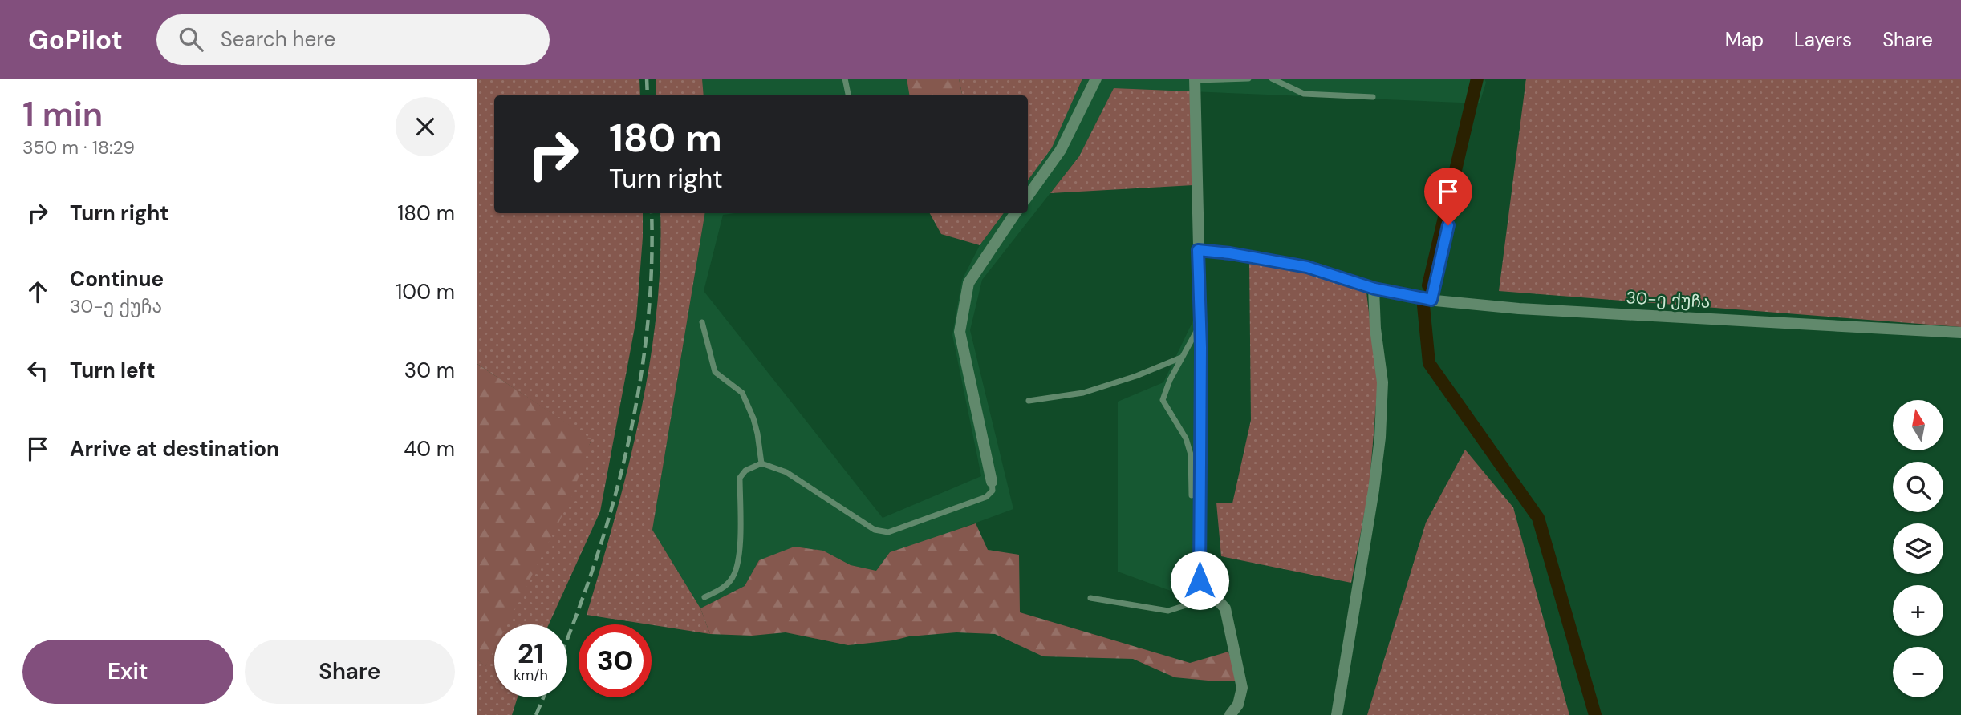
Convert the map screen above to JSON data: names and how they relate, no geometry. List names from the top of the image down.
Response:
{
  "streets": {
    "street": ["30-ე ქუჩა"]
  },
  "north": "top",
  "page": {
    "header": "GoPilot",
    "search": "Search here",
    "nav": ["Map", "Layers", "Share"],
    "heading": ["1 min", "350 m · 18:29"],
    "turn": ["180 m", "Turn right"],
    "list": [
      {
        "name": "Turn right",
        "value": "180 m"
      },
      {
        "name": "Continue",
        "note": "30-ე ქუჩა",
        "value": "100 m"
      },
      {
        "name": "Turn left",
        "value": "30 m"
      },
      {
        "name": "Arrive at destination",
        "value": "40 m"
      }
    ],
    "map_buttons": ["+", "−"],
    "speed": "21 km/h",
    "limit": "30",
    "buttons": ["Exit", "Share"]
  }
}
